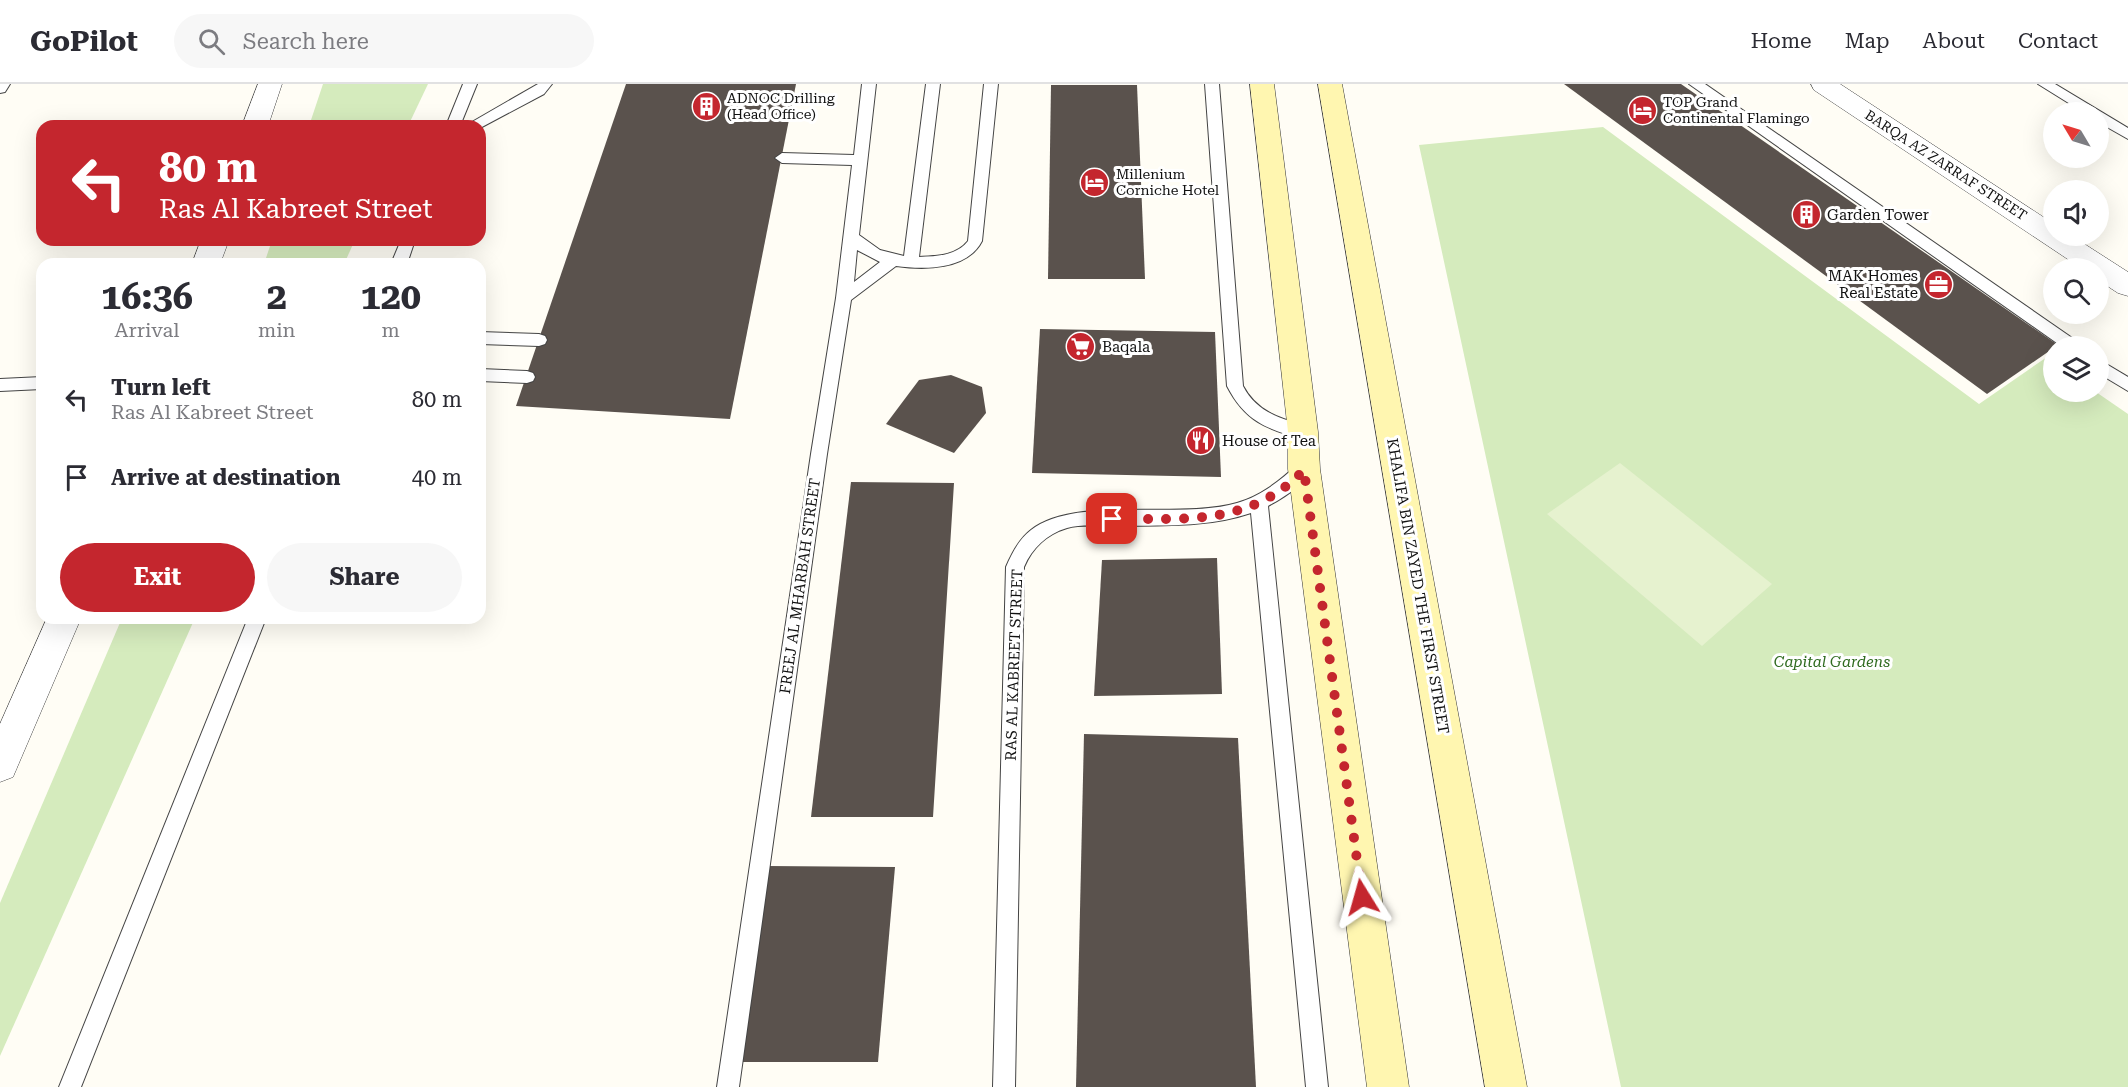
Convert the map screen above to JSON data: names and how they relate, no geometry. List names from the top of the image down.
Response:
{
  "streets": {
    "main road": ["KHALIFA BIN ZAYED THE FIRST STREET"],
    "street": ["BARQA AZ ZARRAF STREET"],
    "lane": ["FREEJ AL MHARBAH STREET", "RAS AL KABREET STREET"]
  },
  "parks": ["Capital Gardens"],
  "places": {
    "building": ["ADNOC Drilling (Head Office)", "Garden Tower"],
    "hotel": ["TOP Grand Continental Flamingo", "Millenium Corniche Hotel"],
    "office": ["MAK Homes Real Estate"],
    "supermarket": ["Baqala"],
    "restaurant": ["House of Tea"]
  },
  "north": "top left",
  "page": {
    "header": "GoPilot",
    "search": "Search here",
    "nav": [
      "Home",
      "Map",
      "About",
      "Contact"
    ],
    "turn": ["80 m", "Ras Al Kabreet Street"],
    "eta": [
      "16:36",
      "Arrival",
      "2",
      "min",
      "120",
      "m"
    ],
    "list": [
      {
        "name": "Turn left",
        "note": "Ras Al Kabreet Street",
        "value": "80 m"
      },
      {
        "name": "Arrive at destination",
        "value": "40 m"
      }
    ],
    "buttons": ["Exit", "Share"]
  }
}
